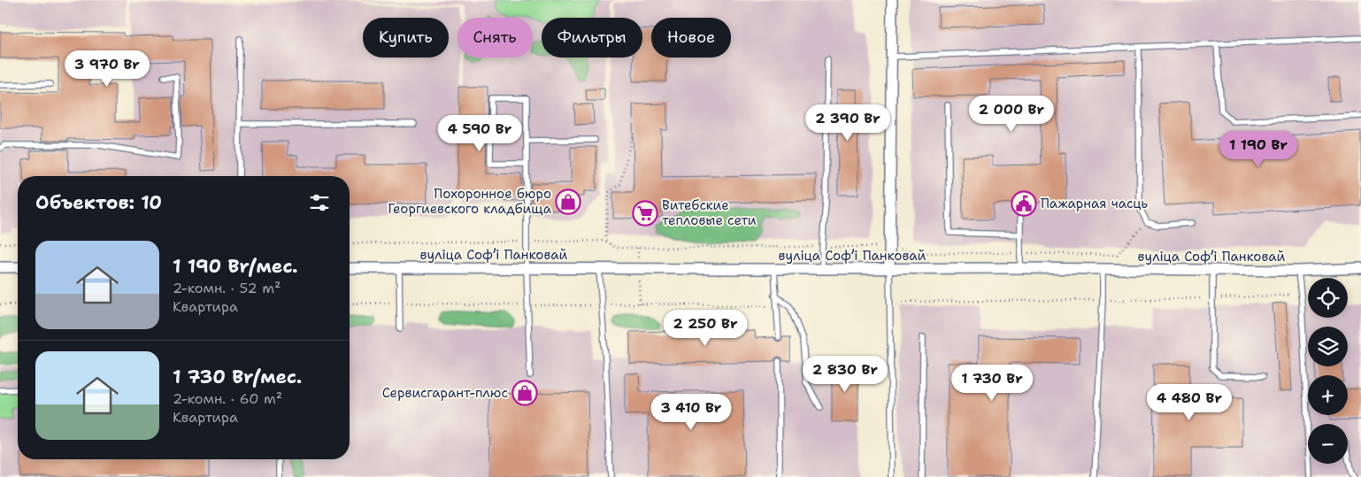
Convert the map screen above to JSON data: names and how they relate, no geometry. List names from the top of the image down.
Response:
{
  "streets": {
    "street": ["вуліца Софʼі Панковай"]
  },
  "places": {
    "shop": ["Похоронное бюро Георгиевского кладбища", "Сервисгарант-плюс"],
    "public building": ["Пажарная часць"],
    "supermarket": ["Витебские тепловые сети"]
  },
  "page": {
    "chip": [
      "Купить",
      "Снять",
      "Фильтры",
      "Новое"
    ],
    "price": [
      "3 970 Br",
      "2 000 Br",
      "2 390 Br",
      "4 590 Br",
      "1 190 Br",
      "2 250 Br",
      "2 830 Br",
      "1 730 Br",
      "4 480 Br",
      "3 410 Br"
    ],
    "heading": "Объектов: 10",
    "list": [
      {
        "name": "1 190 Br/мес.",
        "note": "2-комн. · 52 m² · Квартира"
      },
      {
        "name": "1 730 Br/мес.",
        "note": "2-комн. · 60 m² · Квартира"
      }
    ],
    "map_buttons": ["+", "−"]
  }
}
